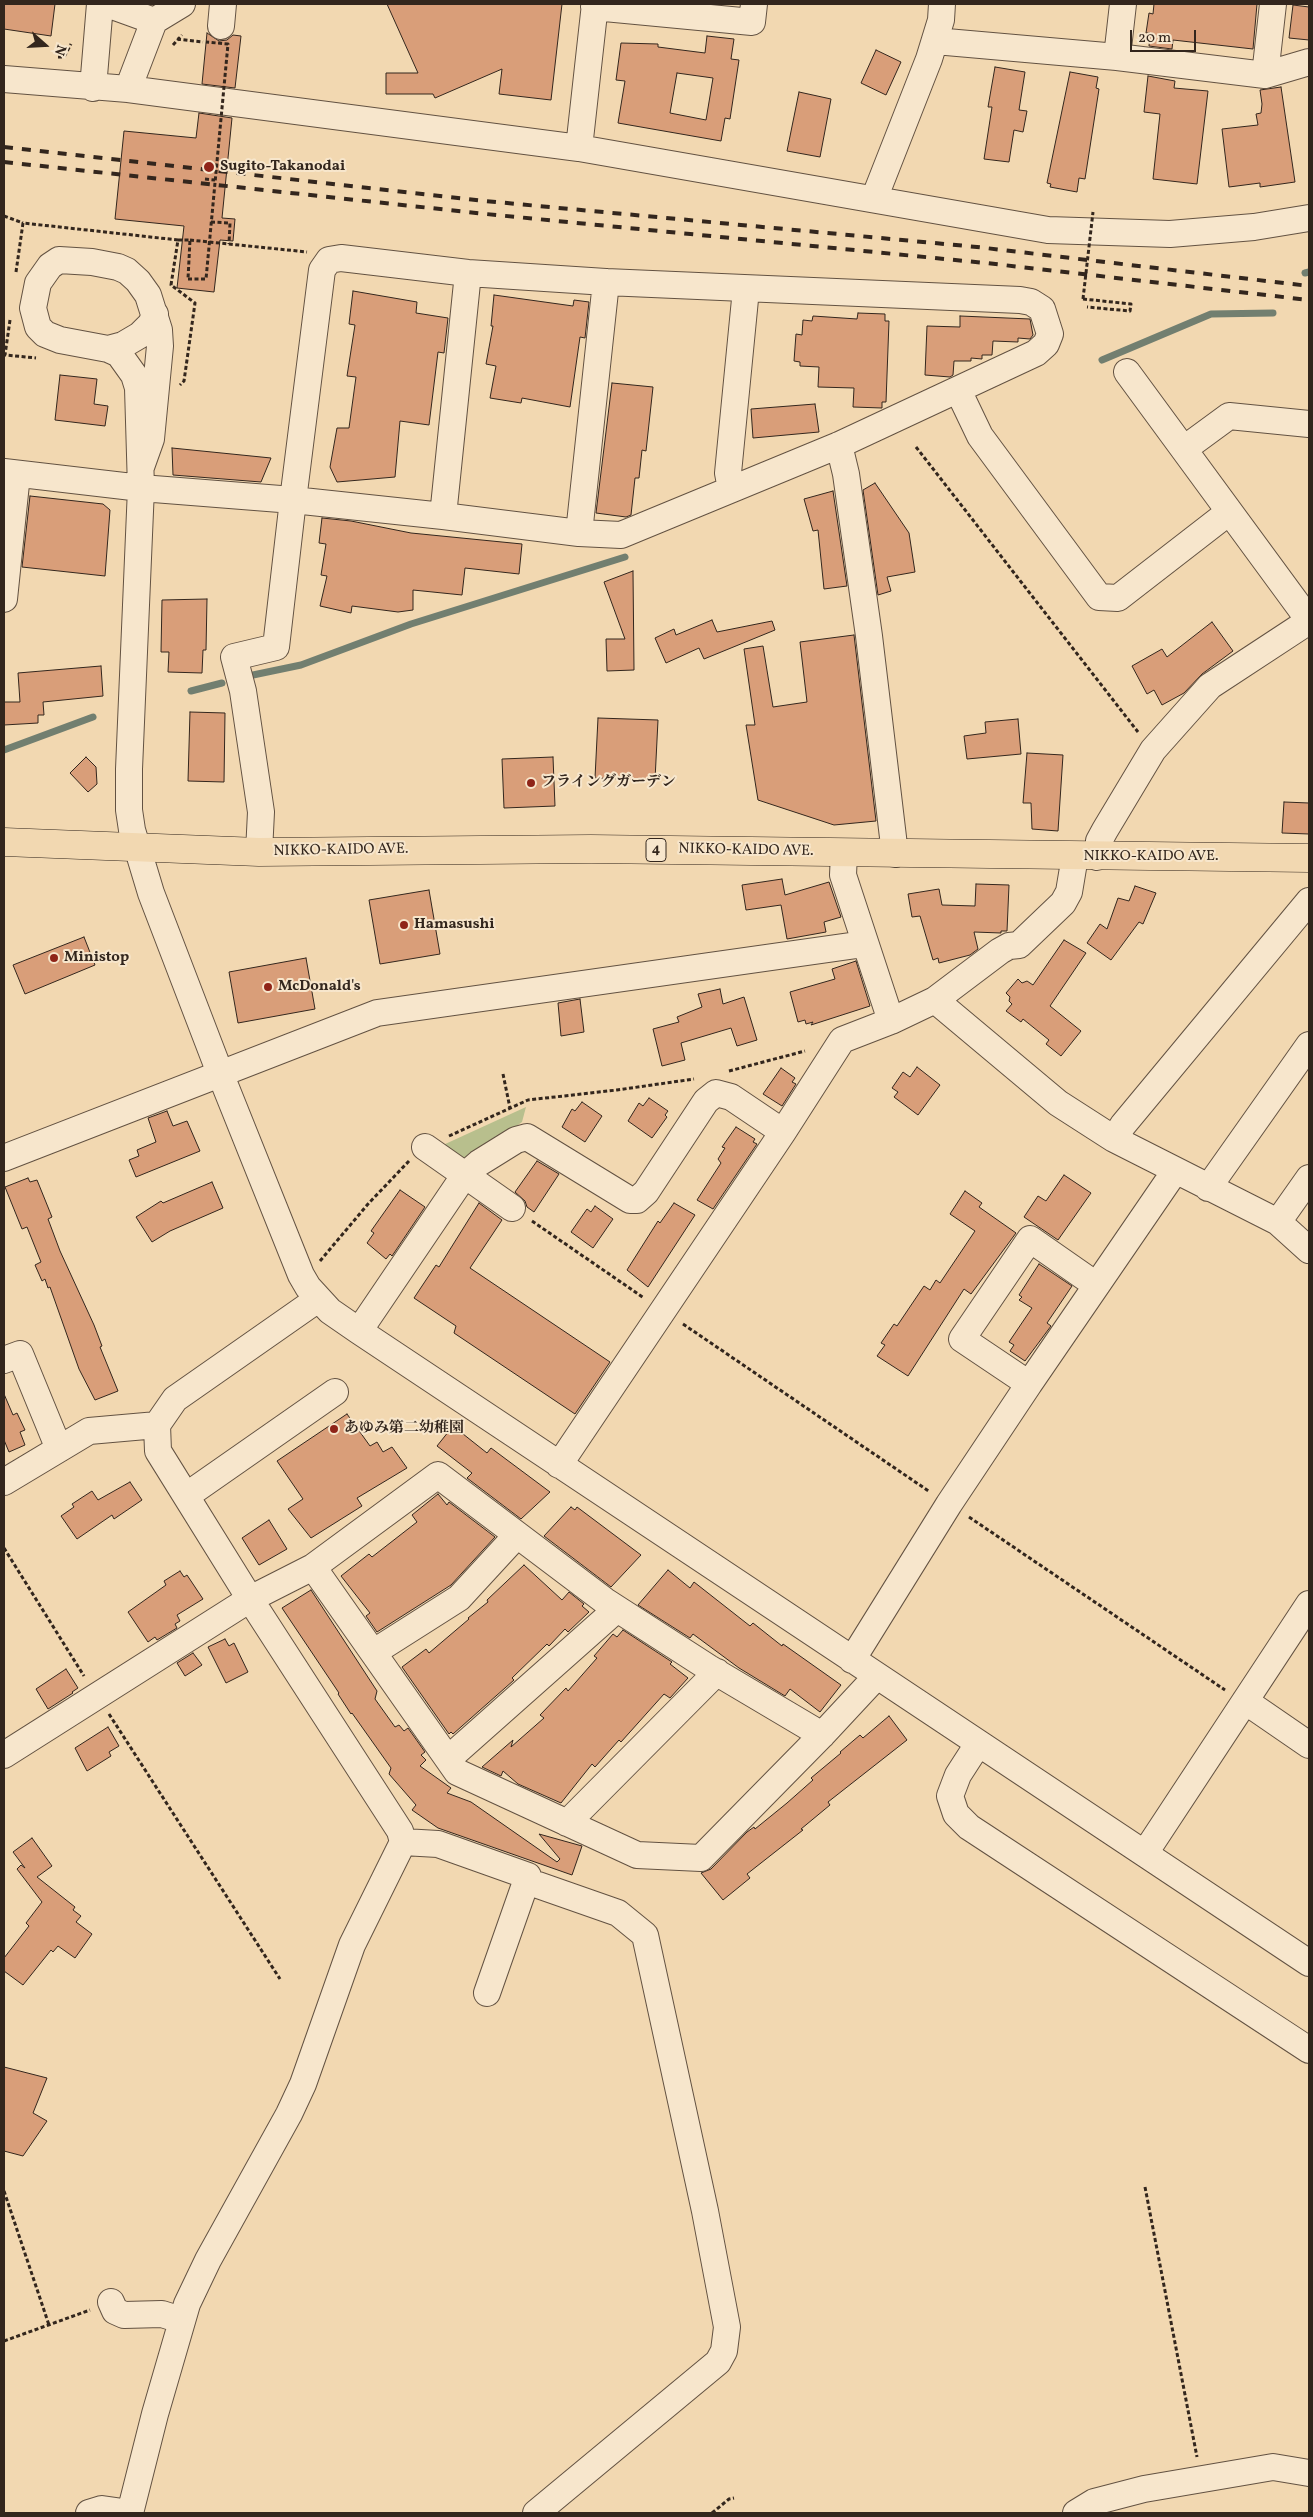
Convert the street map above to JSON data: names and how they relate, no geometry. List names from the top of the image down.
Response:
{
  "streets": {
    "highway": ["4", "NIKKO-KAIDO AVE."]
  },
  "places": [
    "Sugito-Takanodai",
    "フライングガーデン",
    "Hamasushi",
    "Ministop",
    "McDonald's",
    "あゆみ第二幼稚園"
  ],
  "scale_bar": "20 m",
  "north": "right"
}
